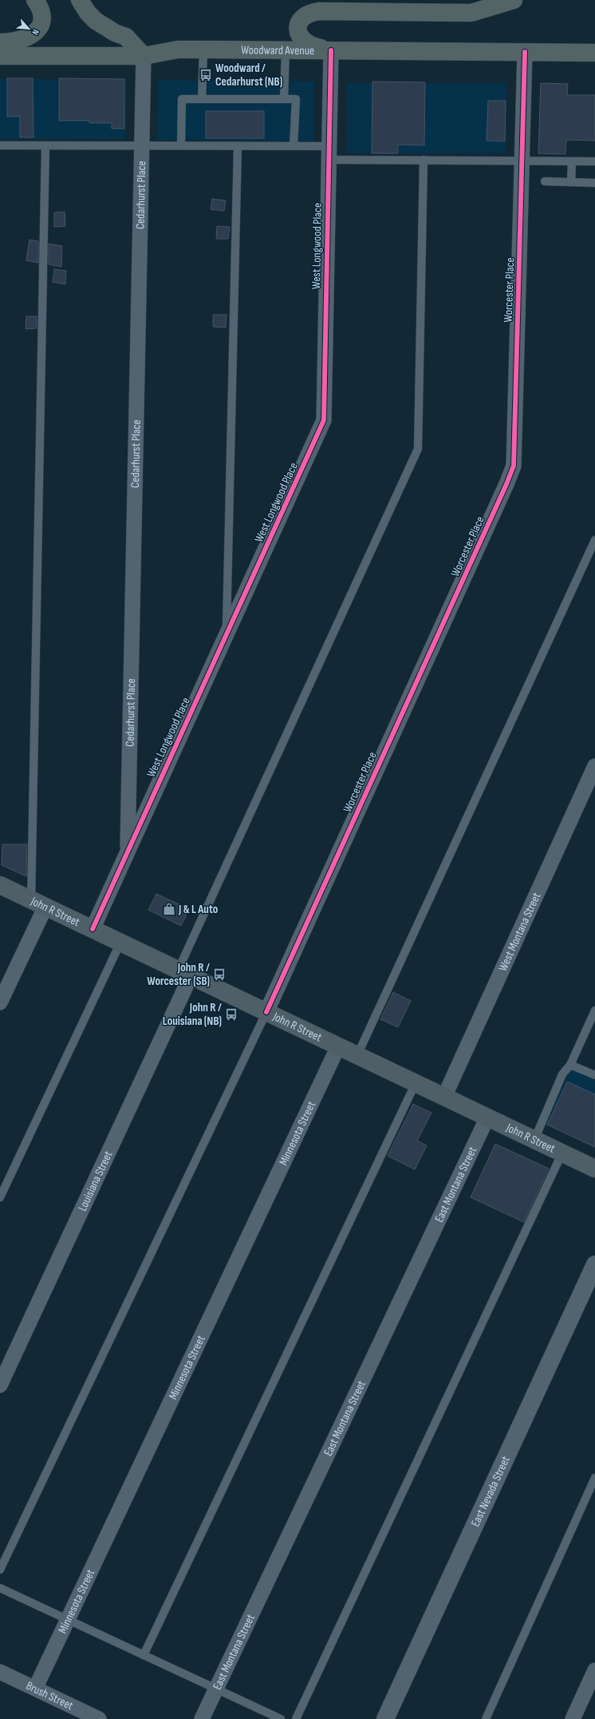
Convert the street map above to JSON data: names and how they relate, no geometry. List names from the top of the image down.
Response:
{
  "streets": {
    "main road": ["Woodward Avenue", "John R Street"],
    "street": [
      "Cedarhurst Place",
      "West Longwood Place",
      "Worcester Place",
      "West Montana Street",
      "Minnesota Street",
      "Louisiana Street",
      "East Montana Street",
      "East Nevada Street",
      "Brush Street"
    ]
  },
  "crossings": [
    ["Woodward Avenue", "Cedarhurst Place"],
    ["Woodward Avenue", "West Longwood Place"],
    ["Woodward Avenue", "Worcester Place"],
    ["Cedarhurst Place", "West Longwood Place"],
    ["West Longwood Place", "John R Street"],
    ["Worcester Place", "John R Street"],
    ["John R Street", "West Montana Street"],
    ["John R Street", "Minnesota Street"],
    ["John R Street", "Louisiana Street"],
    ["John R Street", "East Montana Street"],
    ["Minnesota Street", "Brush Street"]
  ],
  "places": {
    "bus stop": ["Woodward / Cedarhurst (NB)", "John R / Worcester (SB)", "John R / Louisiana (NB)"],
    "shop": ["J & L Auto"]
  },
  "north": "bottom right"
}
